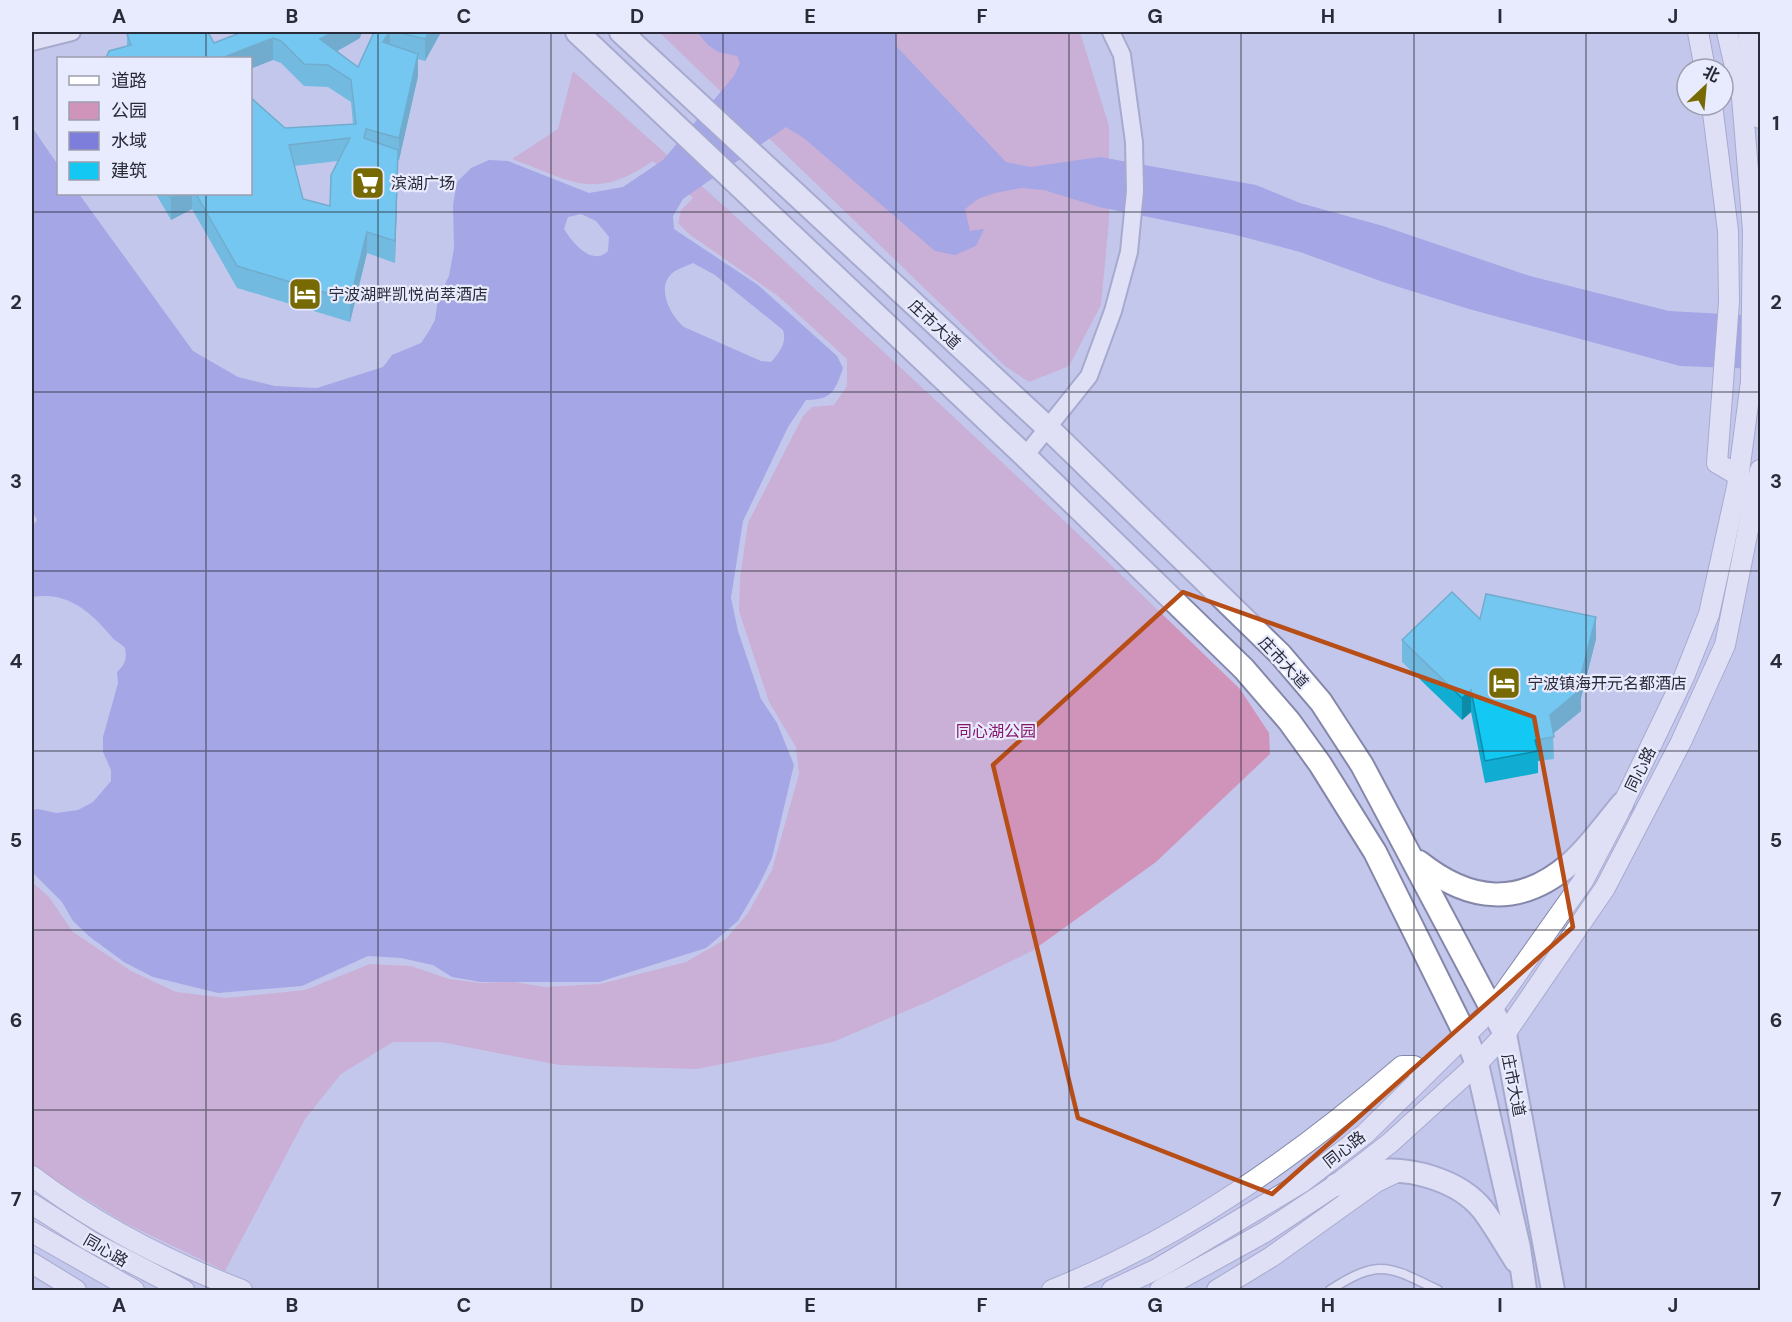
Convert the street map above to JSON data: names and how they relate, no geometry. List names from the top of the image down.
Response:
{
  "streets": {
    "main road": ["庄市大道"],
    "street": ["同心路"]
  },
  "crossings": [
    ["庄市大道", "同心路"]
  ],
  "parks": ["同心湖公园"],
  "places": {
    "supermarket": ["滨湖广场"],
    "hotel": ["宁波湖畔凯悦尚萃酒店", "宁波镇海开元名都酒店"]
  },
  "legend": [
    "道路",
    "公园",
    "水域",
    "建筑"
  ],
  "north": "top right",
  "grid": {
    "columns": [
      "A",
      "B",
      "C",
      "D",
      "E",
      "F",
      "G",
      "H",
      "I",
      "J"
    ],
    "rows": [
      "1",
      "2",
      "3",
      "4",
      "5",
      "6",
      "7"
    ]
  }
}
